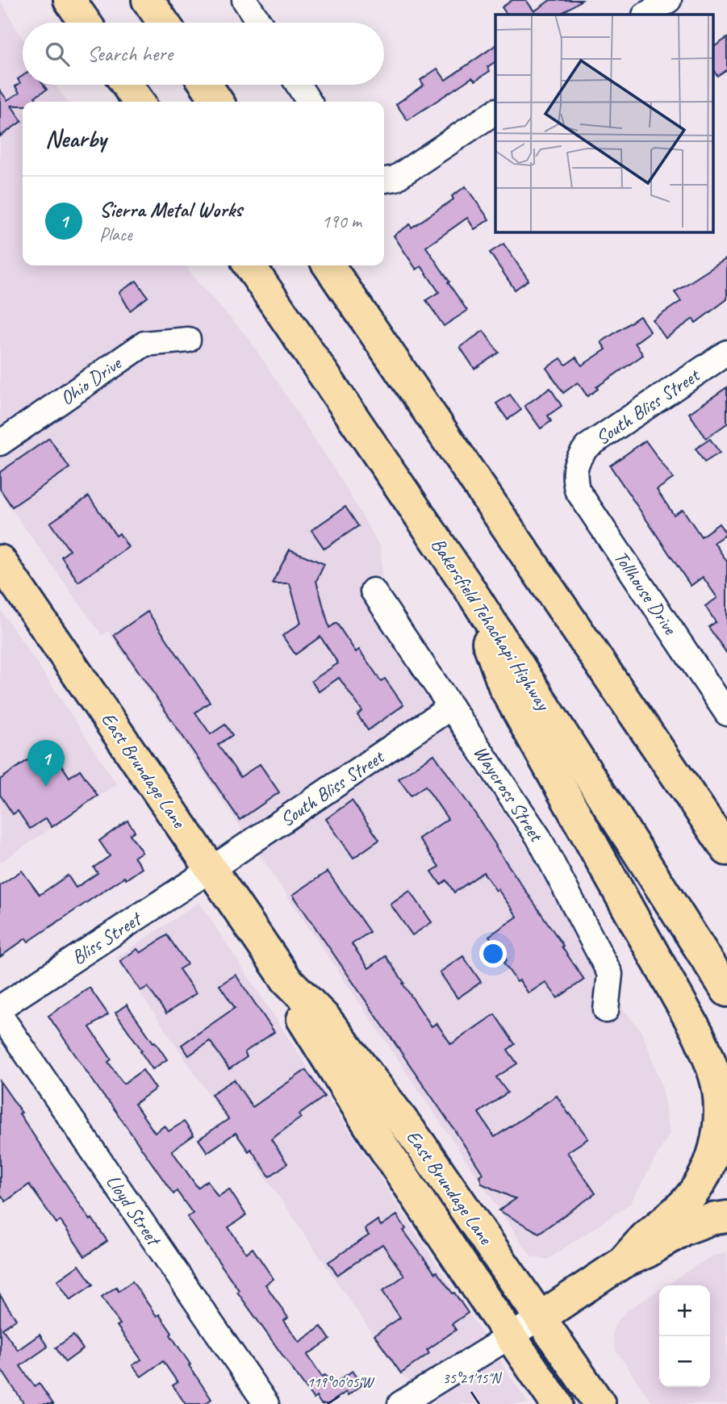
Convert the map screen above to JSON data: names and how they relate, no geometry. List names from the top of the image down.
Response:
{
  "streets": {
    "main road": ["Bakersfield Tehachapi Highway", "East Brundage Lane"],
    "street": [
      "Ohio Drive",
      "South Bliss Street",
      "Tollhouse Drive",
      "Waycross Street",
      "Bliss Street",
      "Lloyd Street"
    ]
  },
  "crossings": [
    ["South Bliss Street", "Tollhouse Drive"],
    ["South Bliss Street", "East Brundage Lane"],
    ["South Bliss Street", "Waycross Street"],
    ["South Bliss Street", "Bliss Street"],
    ["East Brundage Lane", "Bliss Street"]
  ],
  "page": {
    "search": "Search here",
    "heading": "Nearby",
    "list": [
      {
        "mark": "1",
        "name": "Sierra Metal Works",
        "note": "Place",
        "value": "190 m"
      }
    ],
    "pins": "1",
    "map_buttons": ["+", "−"]
  },
  "coordinates": ["35°21'15\"N", "119°00'05\"W"]
}
